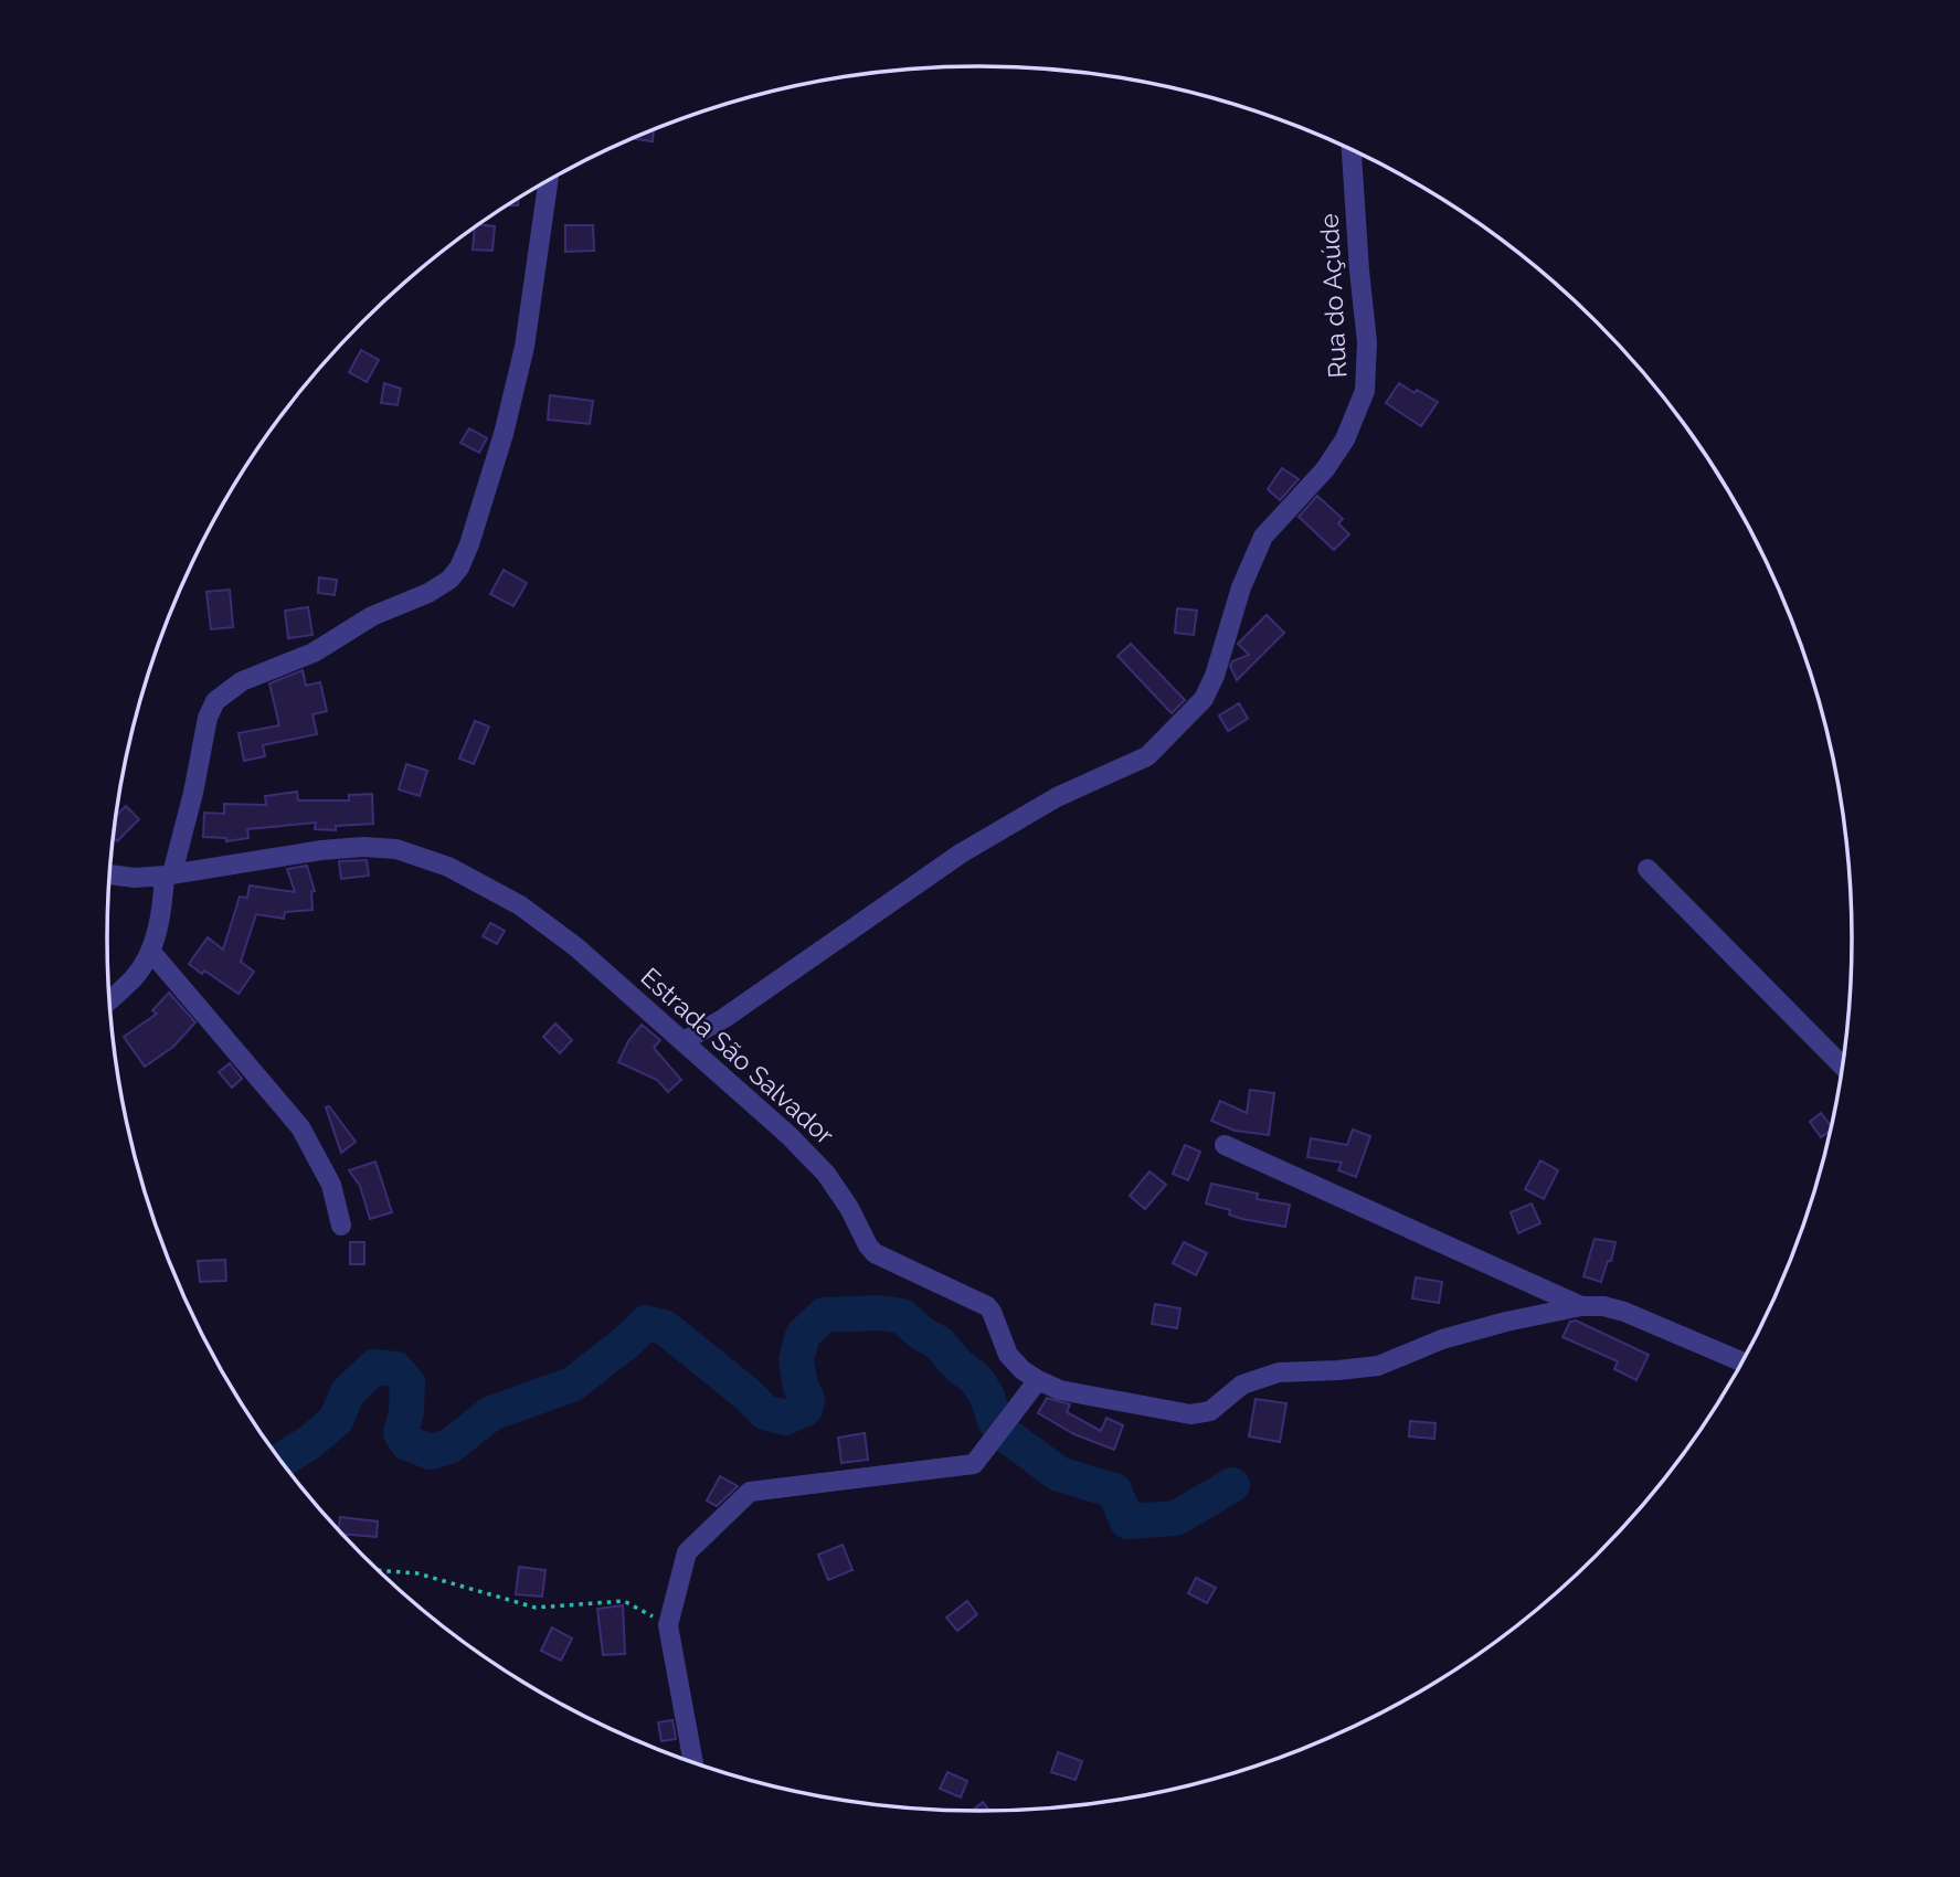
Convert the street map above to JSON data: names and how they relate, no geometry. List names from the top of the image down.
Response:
{
  "streets": {
    "street": ["Rua do Açúde", "Estrada São Salvador"]
  },
  "crossings": [
    ["Rua do Açúde", "Estrada São Salvador"]
  ]
}
